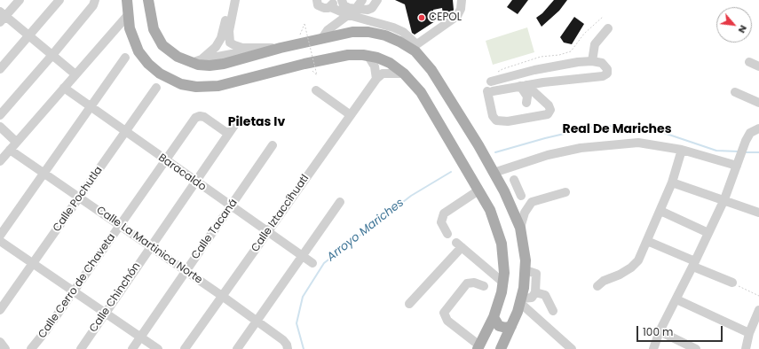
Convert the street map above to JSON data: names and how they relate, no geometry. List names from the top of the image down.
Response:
{
  "streets": {
    "street": [
      "Baracaldo",
      "Calle Pochutla",
      "Calle Iztaccíhuatl",
      "Calle Tacaná",
      "Calle La Martinica Norte",
      "Calle Cerro de Chaveta",
      "Calle Chinchón"
    ]
  },
  "crossings": [
    ["Baracaldo", "Calle Pochutla"],
    ["Baracaldo", "Calle Iztaccíhuatl"],
    ["Baracaldo", "Calle Tacaná"],
    ["Baracaldo", "Calle Cerro de Chaveta"],
    ["Baracaldo", "Calle Chinchón"],
    ["Calle Pochutla", "Calle La Martinica Norte"],
    ["Calle Iztaccíhuatl", "Calle La Martinica Norte"],
    ["Calle Tacaná", "Calle La Martinica Norte"],
    ["Calle La Martinica Norte", "Calle Cerro de Chaveta"],
    ["Calle La Martinica Norte", "Calle Chinchón"],
    ["Calle Cerro de Chaveta", "Calle Chinchón"]
  ],
  "districts": ["Piletas Iv", "Real De Mariches"],
  "water": ["Arroyo Mariches"],
  "places": ["CEPOL"],
  "scale_bar": "100 m",
  "north": "bottom right"
}
